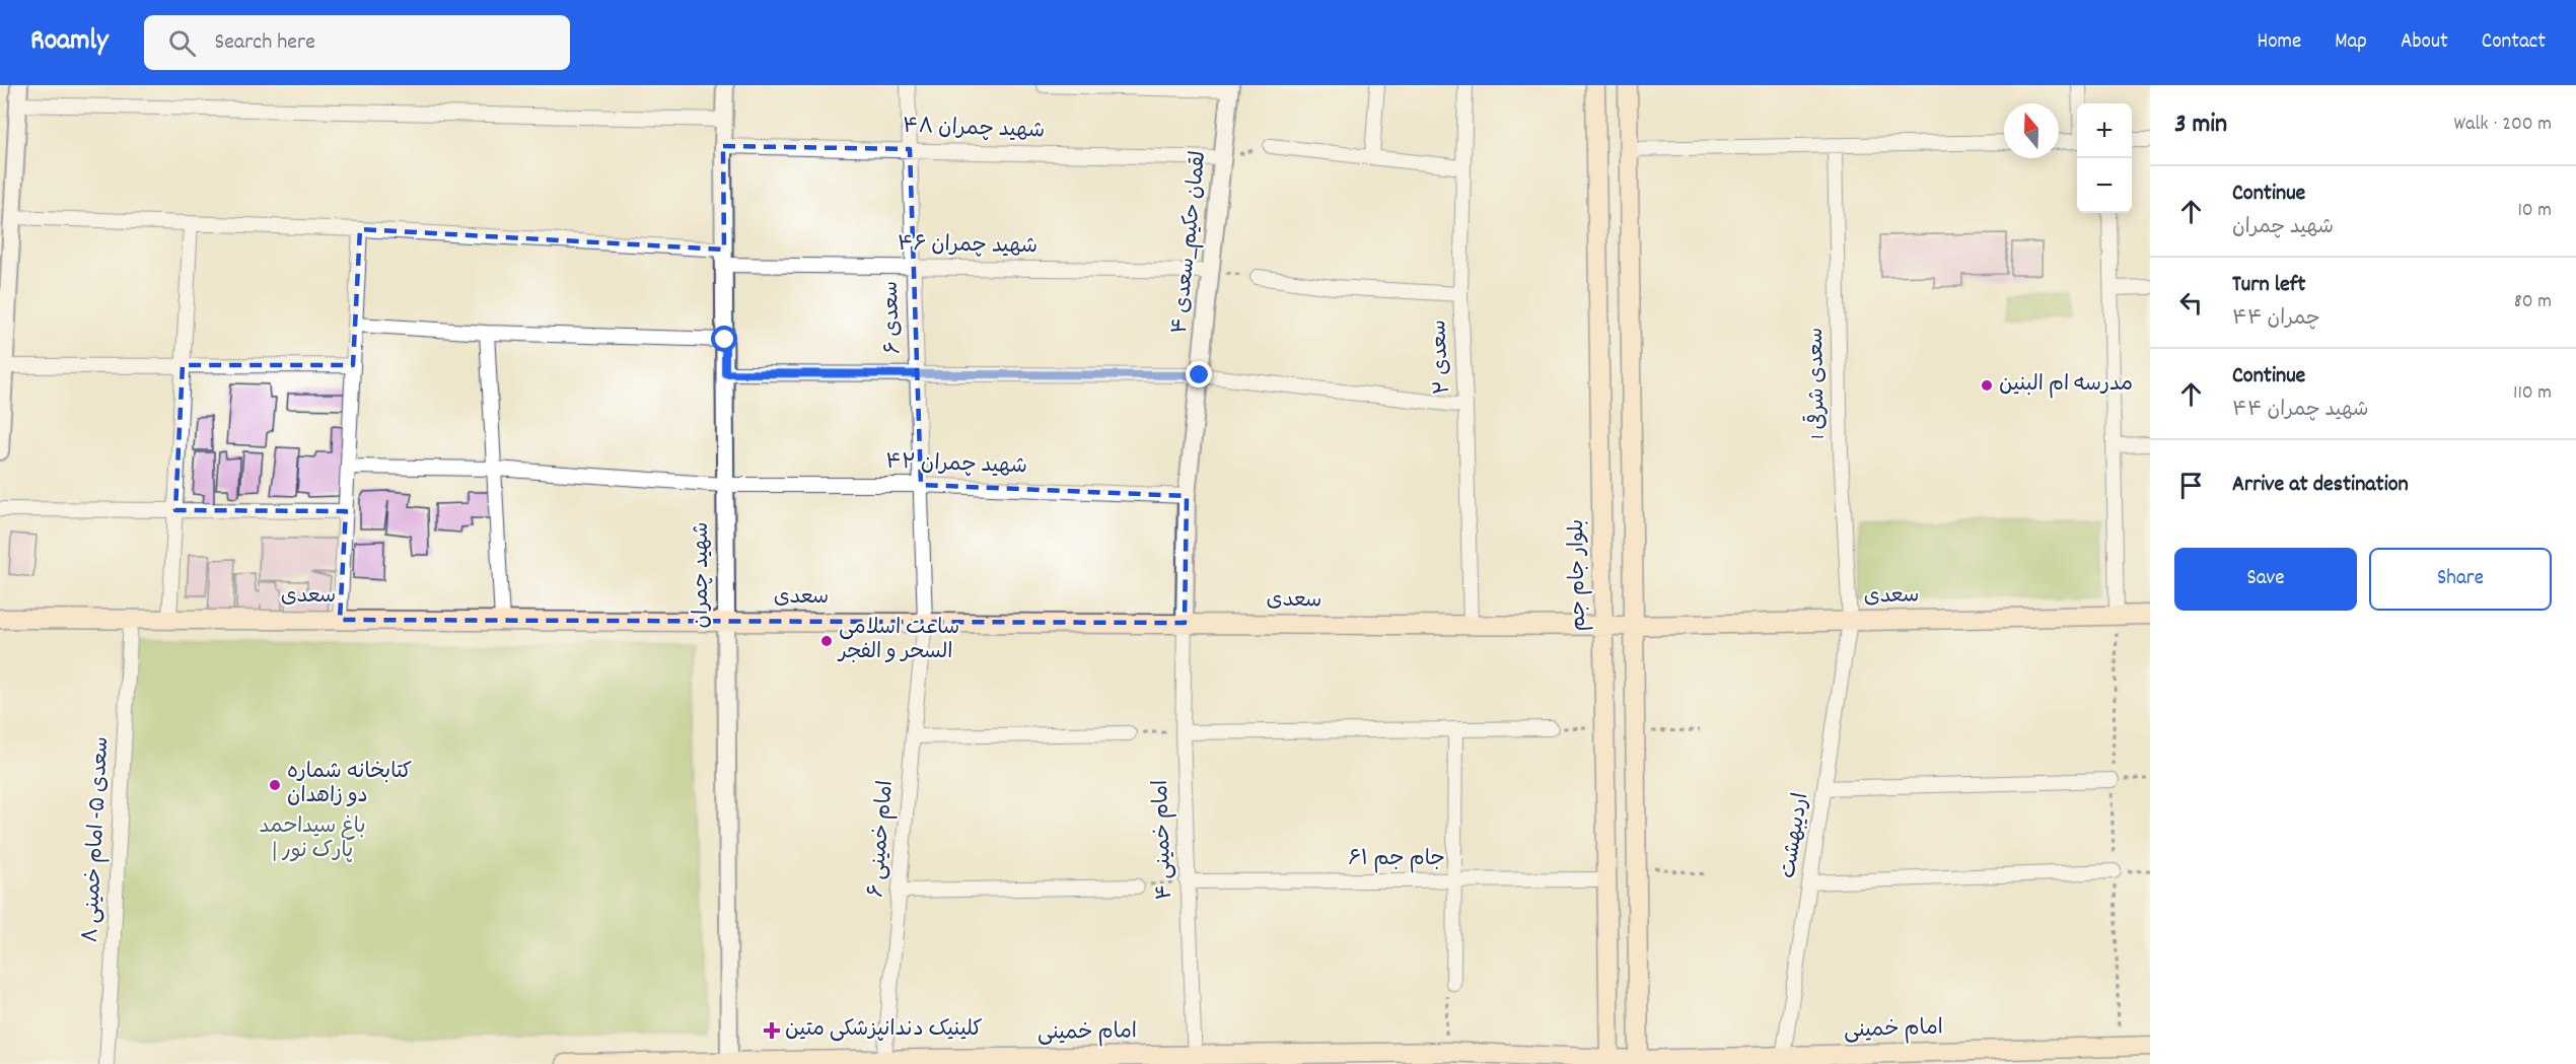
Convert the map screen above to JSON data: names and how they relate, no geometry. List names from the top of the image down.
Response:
{
  "streets": {
    "main road": ["بلوار جام جم", "سعدی", "امام خمینی"],
    "street": [
      "شهید چمران ۴۸",
      "لقمان حکیم_سعدی ۴",
      "شهید چمران ۴۶",
      "سعدی ۶",
      "سعدی ۲",
      "سعدی شرقی 1",
      "شهید چمران ۴۲",
      "شهید چمران",
      "اردیبهشت",
      "امام خمینی ۶",
      "سعدی ۵- امام خمینی ۸",
      "امام خمینی ۴",
      "جام جم ۶۱"
    ]
  },
  "crossings": [
    ["شهید چمران ۴۸", "لقمان حکیم_سعدی ۴"],
    ["شهید چمران ۴۸", "سعدی ۶"],
    ["شهید چمران ۴۸", "شهید چمران"],
    ["لقمان حکیم_سعدی ۴", "شهید چمران ۴۶"],
    ["لقمان حکیم_سعدی ۴", "شهید چمران ۴۲"],
    ["لقمان حکیم_سعدی ۴", "سعدی"],
    ["لقمان حکیم_سعدی ۴", "امام خمینی ۴"],
    ["شهید چمران ۴۶", "سعدی ۶"],
    ["شهید چمران ۴۶", "شهید چمران"],
    ["سعدی ۶", "شهید چمران ۴۲"],
    ["سعدی ۶", "سعدی"],
    ["سعدی ۶", "امام خمینی ۶"],
    ["سعدی ۲", "سعدی"],
    ["سعدی شرقی 1", "سعدی"],
    ["سعدی شرقی 1", "اردیبهشت"],
    ["شهید چمران ۴۲", "شهید چمران"],
    ["شهید چمران", "سعدی"],
    ["شهید چمران", "امام خمینی"],
    ["بلوار جام جم", "سعدی"],
    ["بلوار جام جم", "جام جم ۶۱"],
    ["بلوار جام جم", "امام خمینی"],
    ["سعدی", "اردیبهشت"],
    ["سعدی", "امام خمینی ۶"],
    ["سعدی", "سعدی ۵- امام خمینی ۸"],
    ["سعدی", "امام خمینی ۴"],
    ["اردیبهشت", "امام خمینی"],
    ["امام خمینی ۶", "امام خمینی"],
    ["امام خمینی ۴", "جام جم ۶۱"],
    ["امام خمینی ۴", "امام خمینی"]
  ],
  "parks": ["باغ سیداحمد | پارک نور"],
  "places": {
    "other": ["مدرسه ام البنین", "ساعت اسلامی السحر و الفجر", "کتابخانه شماره دو زاهدان"],
    "health": ["کلینیک دندانپزشکی متین"]
  },
  "north": "top",
  "page": {
    "header": "Roamly",
    "search": "Search here",
    "nav": [
      "Home",
      "Map",
      "About",
      "Contact"
    ],
    "heading": ["3 min", "Walk · 200 m"],
    "map_buttons": ["+", "−"],
    "list": [
      ["Continue", "شهید چمران", "10 m"],
      ["Turn left", "چمران ۴۴", "80 m"],
      ["Continue", "شهید چمران ۴۴", "110 m"],
      "Arrive at destination"
    ],
    "buttons": ["Save", "Share"]
  }
}
